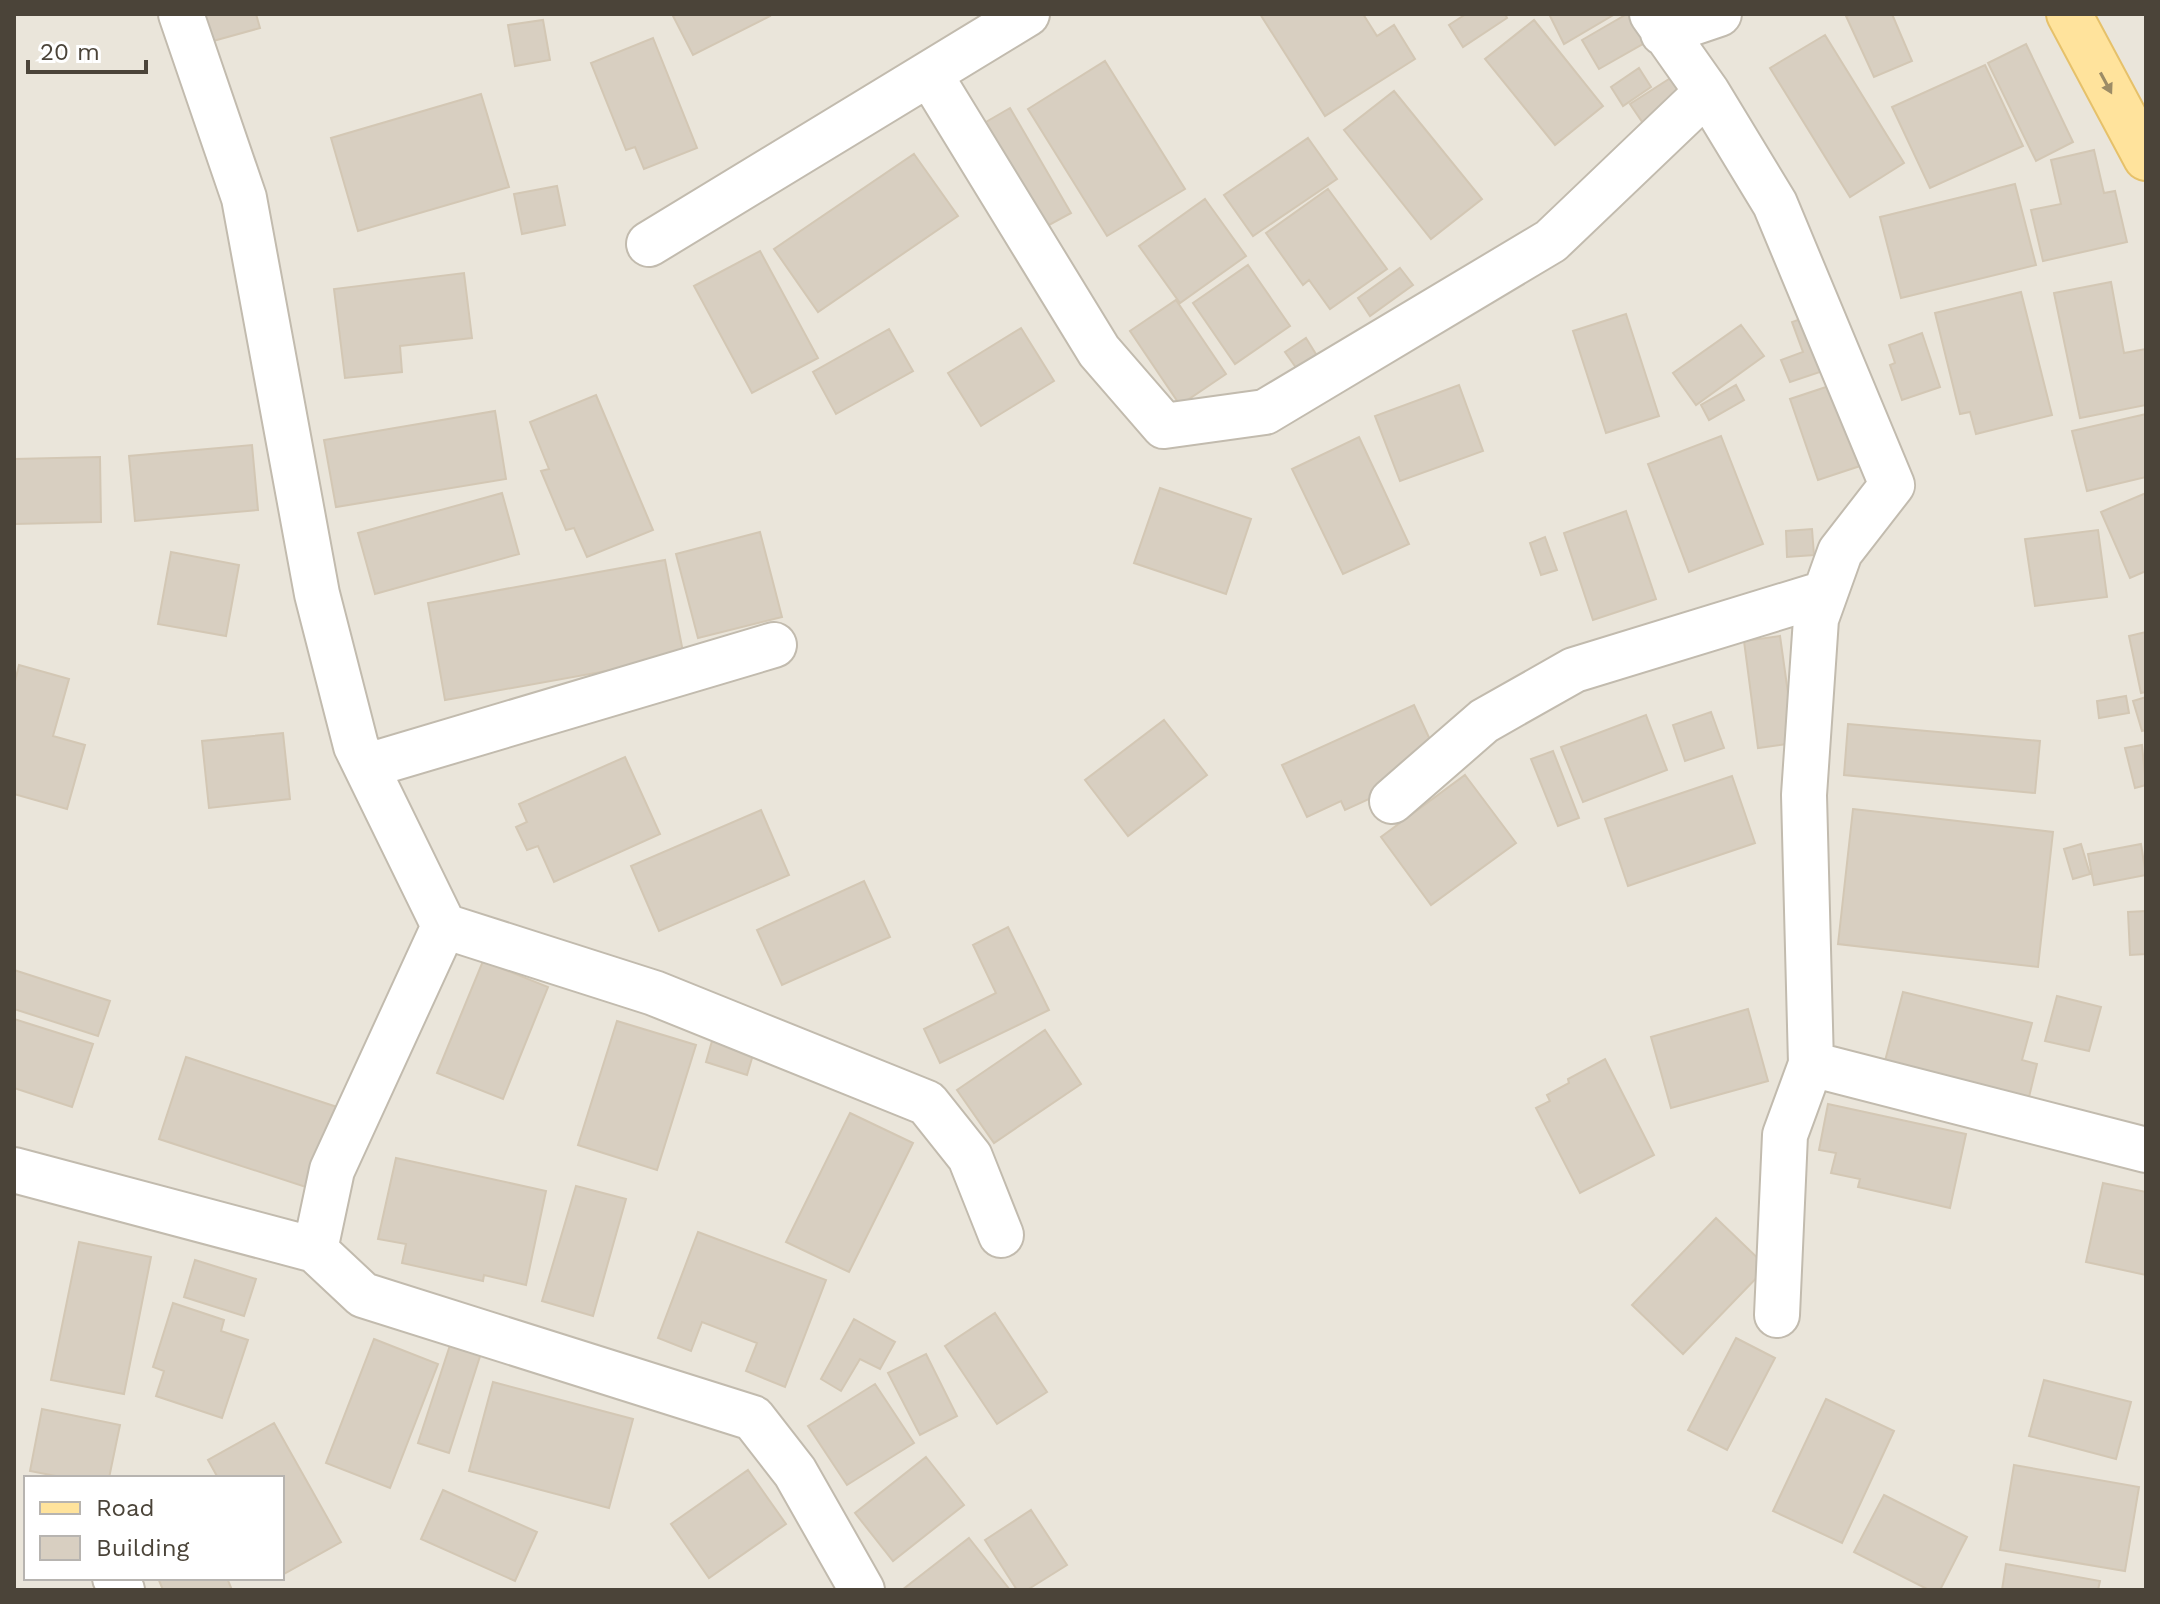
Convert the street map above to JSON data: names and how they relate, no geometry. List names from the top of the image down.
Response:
{
  "legend": ["Road", "Building"],
  "scale_bar": "20 m"
}
